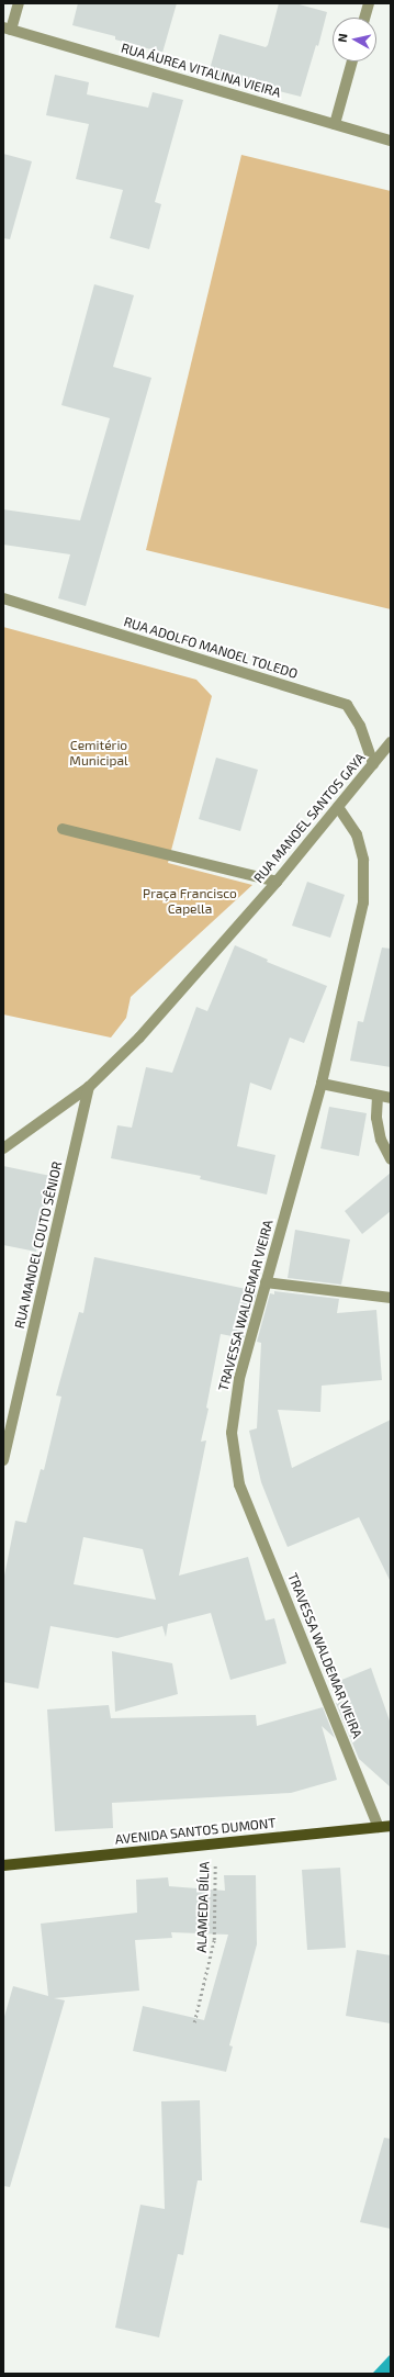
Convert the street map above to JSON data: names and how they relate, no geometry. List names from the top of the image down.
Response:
{
  "streets": {
    "main road": ["AVENIDA SANTOS DUMONT"],
    "street": [
      "RUA ÁUREA VITALINA VIEIRA",
      "RUA ADOLFO MANOEL TOLEDO",
      "RUA MANOEL SANTOS GAYA",
      "RUA MANOEL COUTO SÊNIOR",
      "TRAVESSA WALDEMAR VIEIRA"
    ],
    "path": ["ALAMEDA BÍLIA"]
  },
  "crossings": [
    ["RUA ADOLFO MANOEL TOLEDO", "RUA MANOEL SANTOS GAYA"],
    ["RUA MANOEL SANTOS GAYA", "RUA MANOEL COUTO SÊNIOR"],
    ["RUA MANOEL SANTOS GAYA", "TRAVESSA WALDEMAR VIEIRA"],
    ["TRAVESSA WALDEMAR VIEIRA", "AVENIDA SANTOS DUMONT"],
    ["AVENIDA SANTOS DUMONT", "ALAMEDA BÍLIA"]
  ],
  "parks": ["Cemitério Municipal", "Praça Francisco Capella"],
  "north": "left"
}
